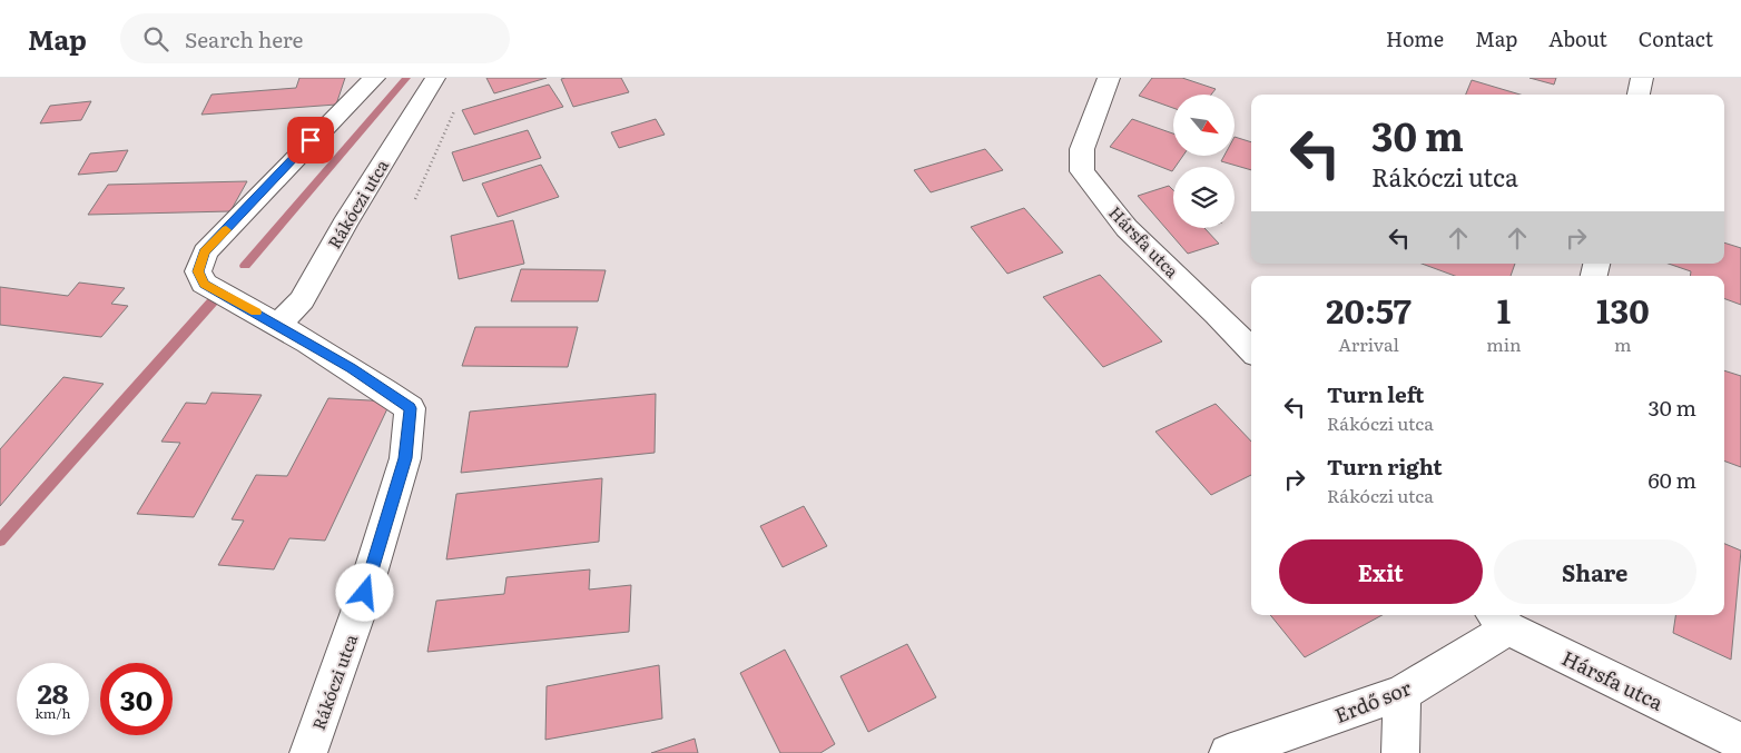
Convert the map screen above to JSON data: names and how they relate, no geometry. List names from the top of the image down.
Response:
{
  "streets": {
    "street": ["Rákóczi utca", "Hársfa utca", "Erdő sor"]
  },
  "crossings": [
    ["Hársfa utca", "Erdő sor"]
  ],
  "north": "bottom right",
  "page": {
    "header": "Map",
    "search": "Search here",
    "nav": [
      "Home",
      "Map",
      "About",
      "Contact"
    ],
    "turn": ["30 m", "Rákóczi utca"],
    "eta": [
      "20:57",
      "Arrival",
      "1",
      "min",
      "130",
      "m"
    ],
    "list": [
      {
        "name": "Turn left",
        "note": "Rákóczi utca",
        "value": "30 m"
      },
      {
        "name": "Turn right",
        "note": "Rákóczi utca",
        "value": "60 m"
      }
    ],
    "buttons": ["Exit", "Share"],
    "speed": "28 km/h",
    "limit": "30"
  }
}
